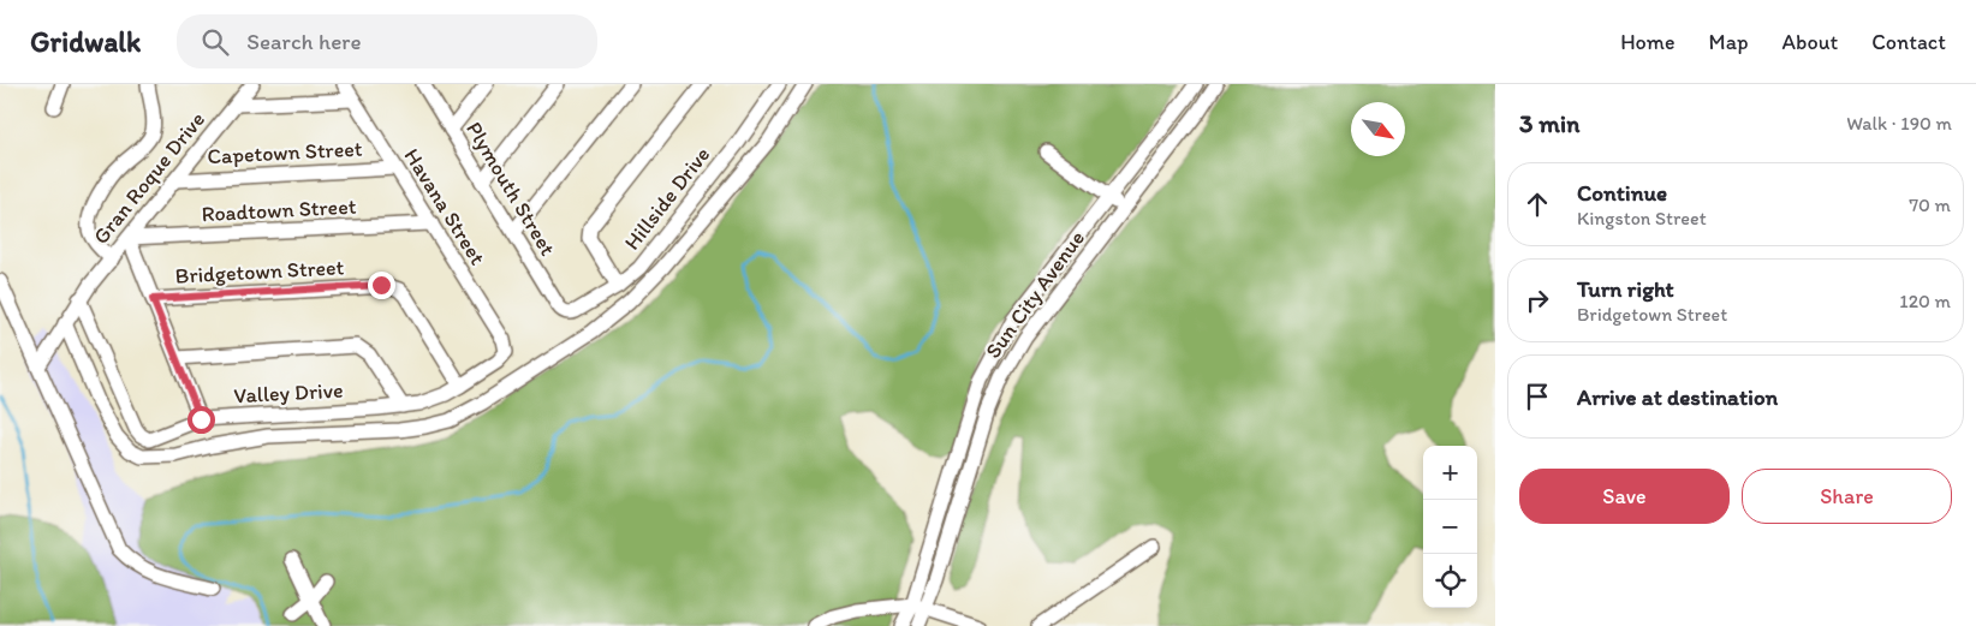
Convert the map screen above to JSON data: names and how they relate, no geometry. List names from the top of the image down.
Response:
{
  "streets": {
    "street": [
      "Capetown Street",
      "Gran Roque Drive",
      "Plymouth Street",
      "Hillside Drive",
      "Havana Street",
      "Roadtown Street",
      "Bridgetown Street",
      "Sun City Avenue",
      "Valley Drive"
    ]
  },
  "crossings": [
    ["Capetown Street", "Gran Roque Drive"],
    ["Capetown Street", "Havana Street"],
    ["Gran Roque Drive", "Roadtown Street"],
    ["Gran Roque Drive", "Valley Drive"],
    ["Plymouth Street", "Hillside Drive"],
    ["Havana Street", "Roadtown Street"],
    ["Havana Street", "Valley Drive"],
    ["Bridgetown Street", "Valley Drive"]
  ],
  "north": "bottom right",
  "page": {
    "header": "Gridwalk",
    "search": "Search here",
    "nav": [
      "Home",
      "Map",
      "About",
      "Contact"
    ],
    "heading": ["3 min", "Walk · 190 m"],
    "list": [
      ["Continue", "Kingston Street", "70 m"],
      ["Turn right", "Bridgetown Street", "120 m"],
      "Arrive at destination"
    ],
    "map_buttons": ["+", "−"],
    "buttons": ["Save", "Share"]
  }
}
